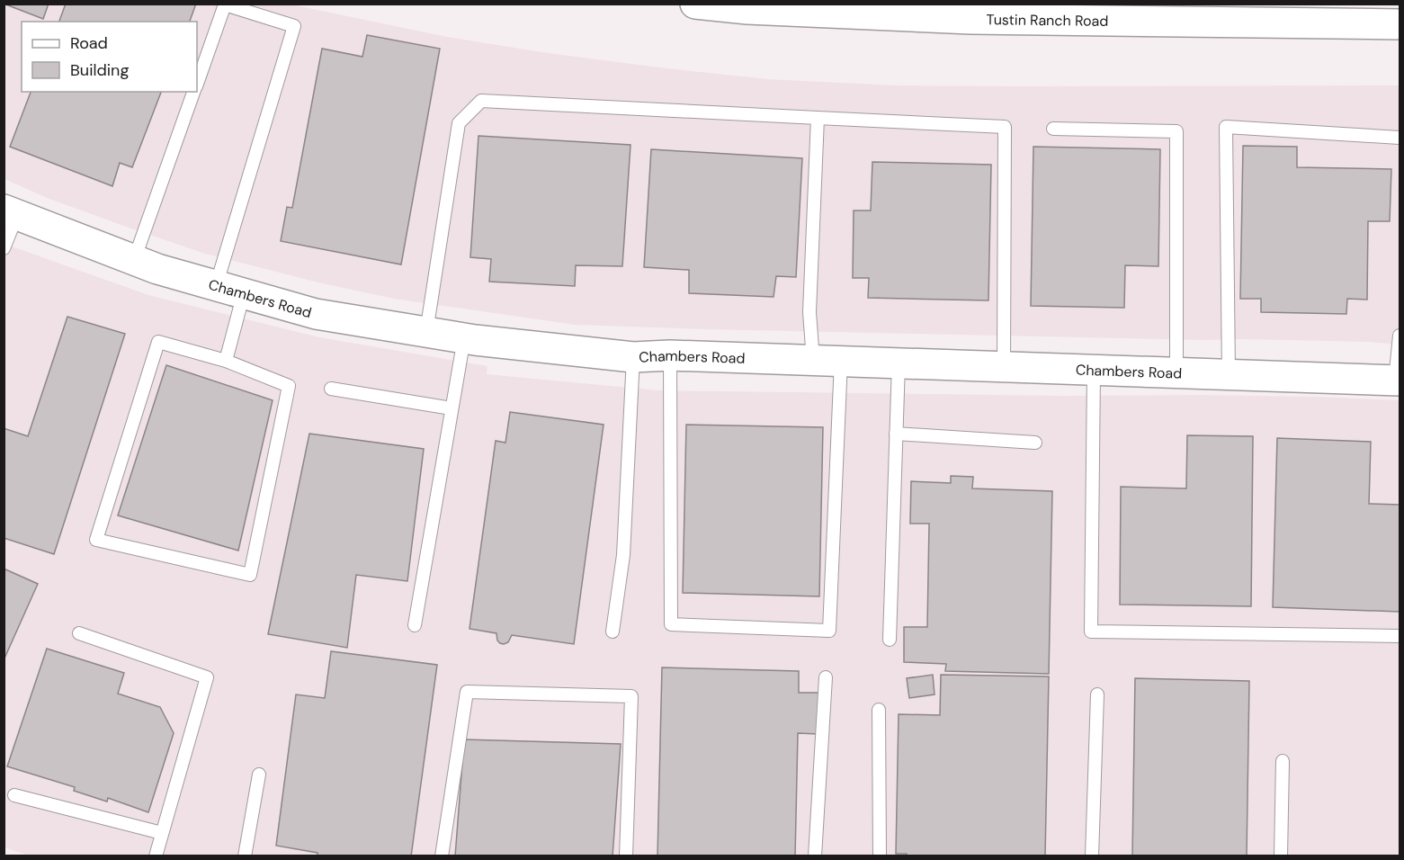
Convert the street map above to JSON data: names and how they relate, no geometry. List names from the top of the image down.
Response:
{
  "streets": {
    "street": ["Tustin Ranch Road", "Chambers Road"]
  },
  "legend": ["Road", "Building"]
}
